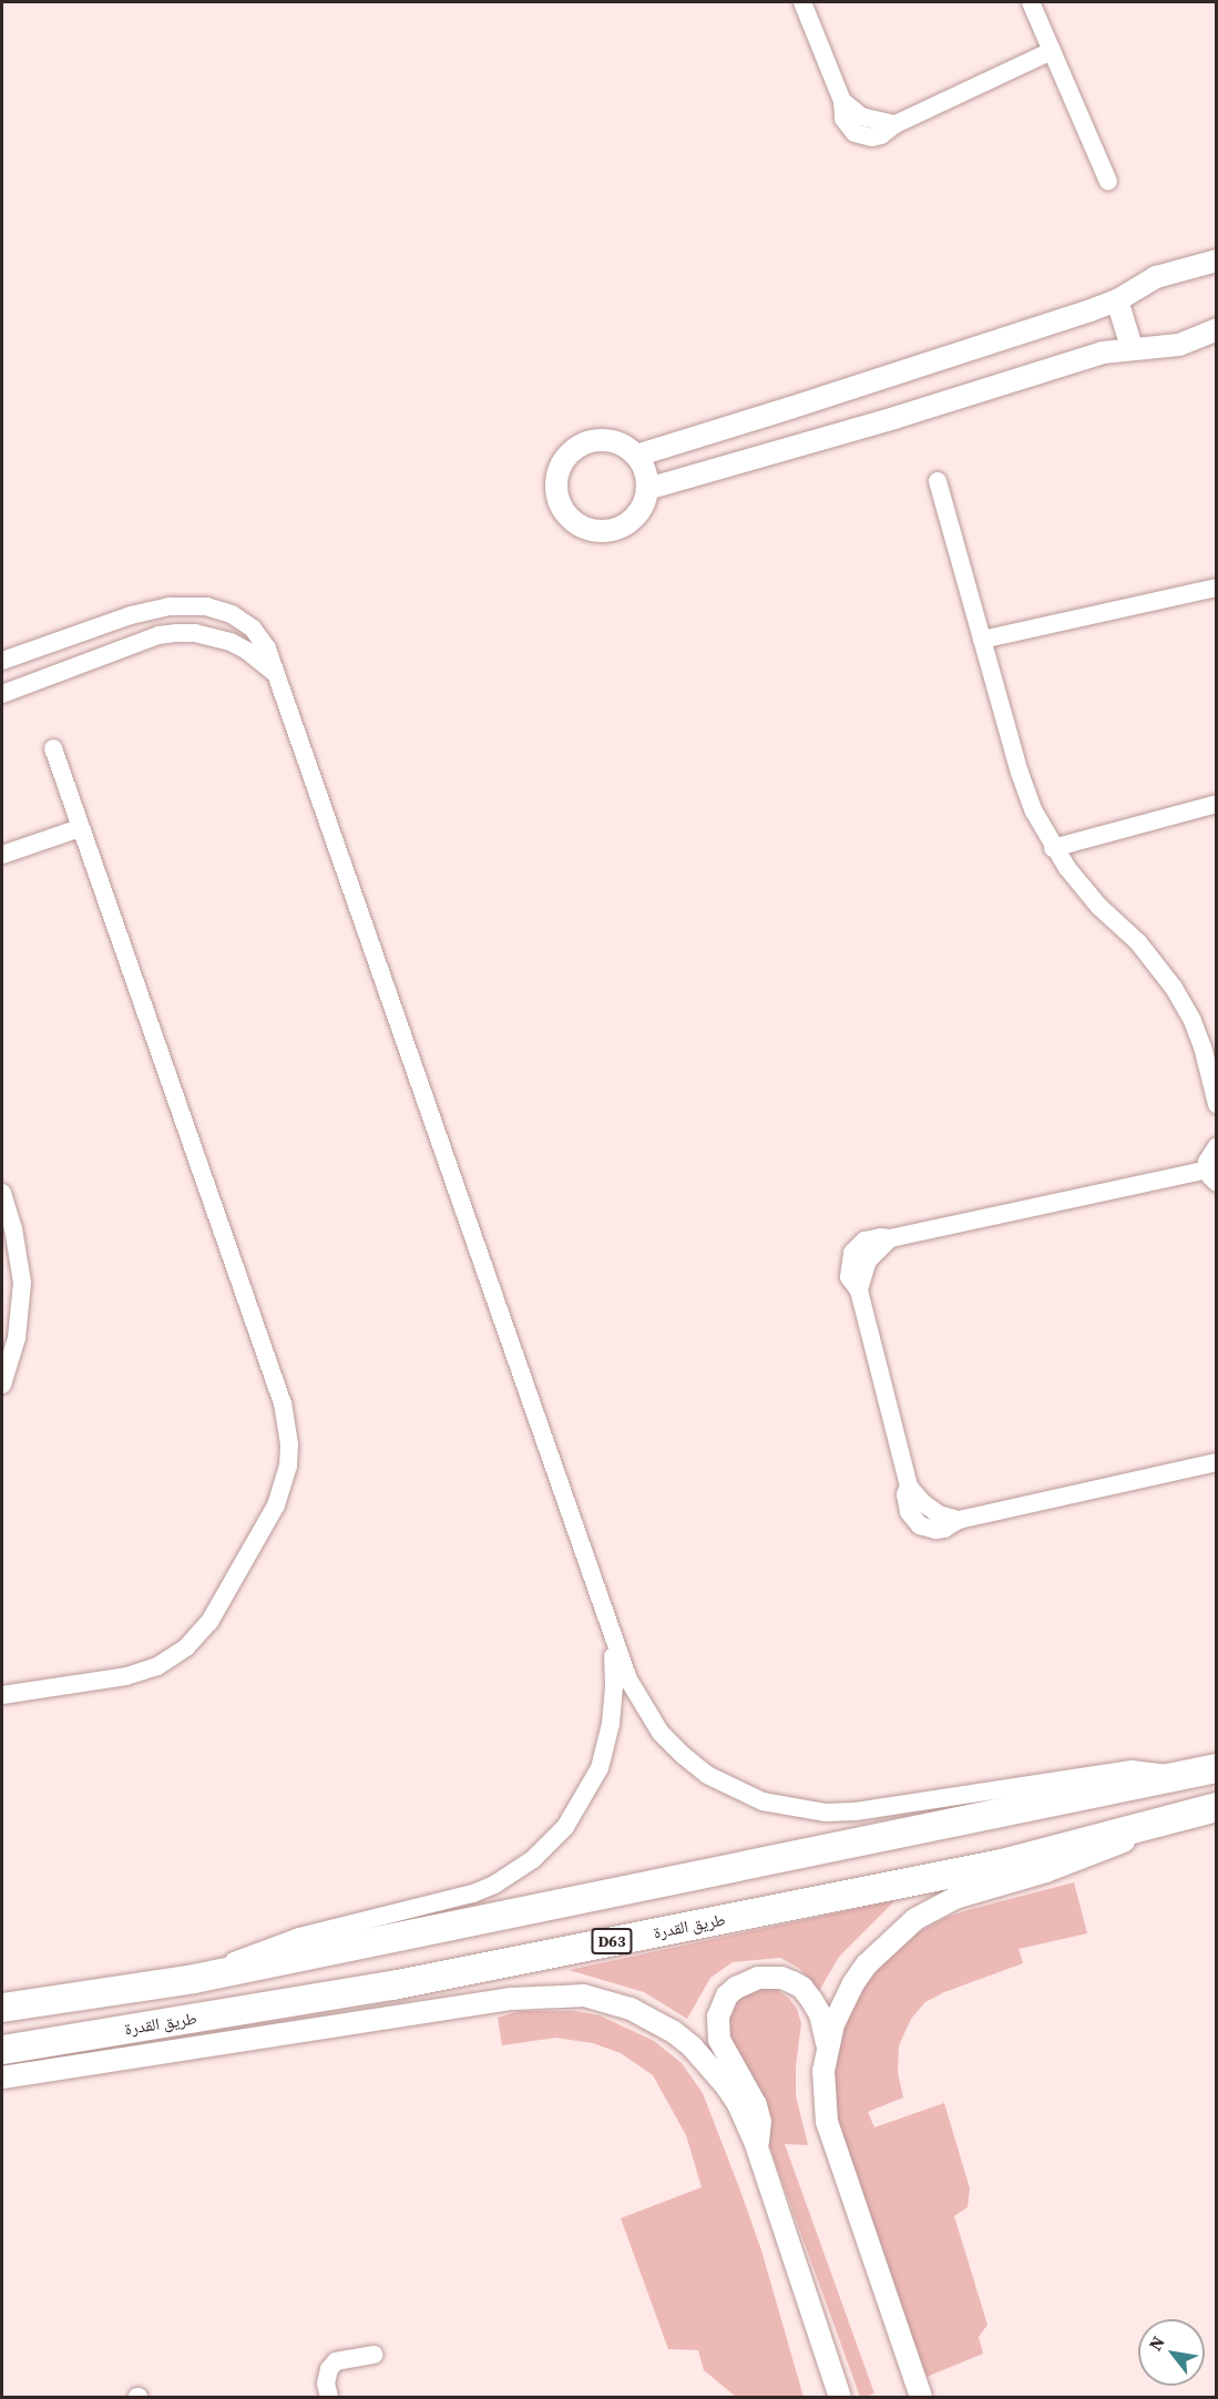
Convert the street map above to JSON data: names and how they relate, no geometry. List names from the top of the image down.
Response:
{
  "streets": {
    "main road": ["طريق القدرة", "D63"]
  },
  "north": "top left"
}
